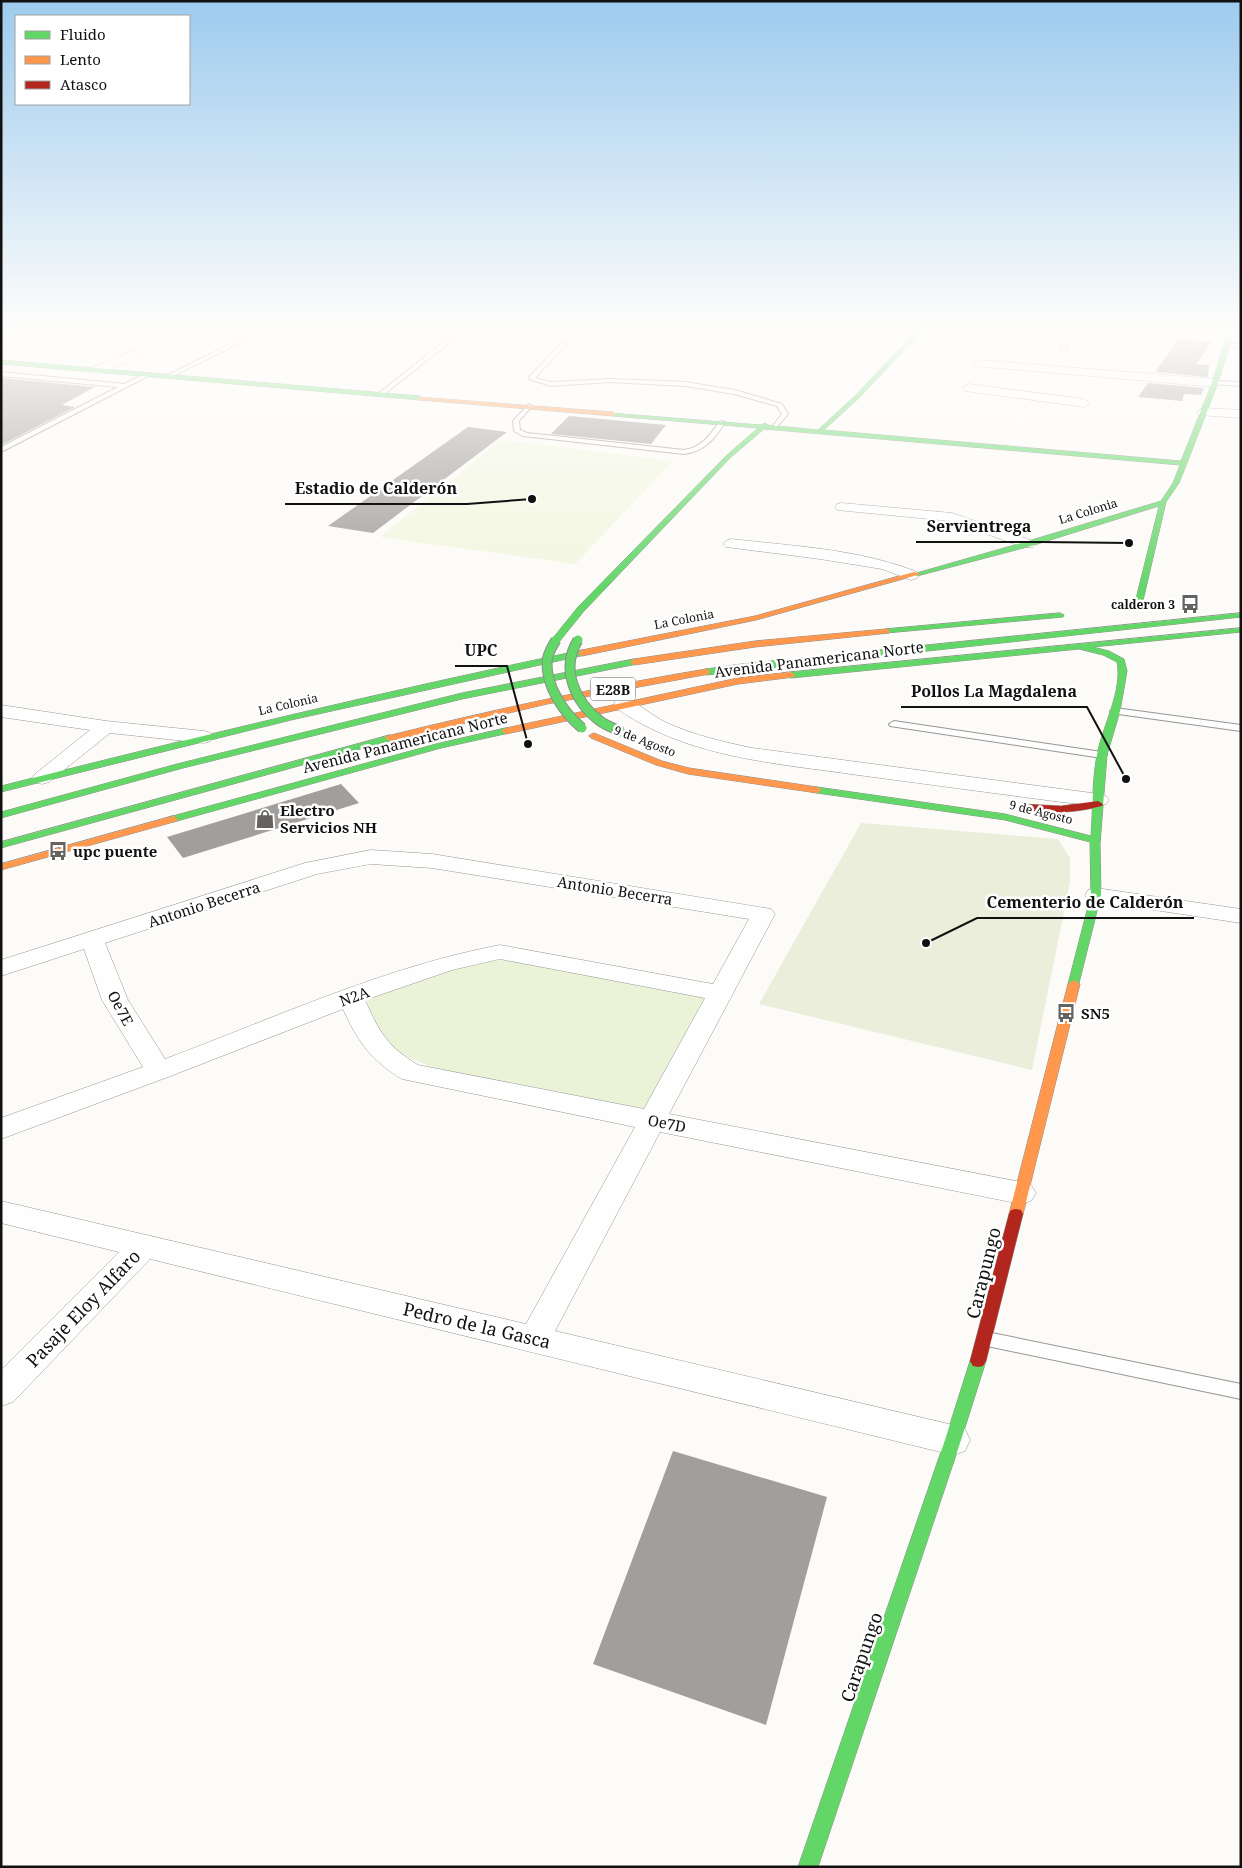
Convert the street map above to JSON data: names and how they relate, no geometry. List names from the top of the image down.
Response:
{
  "streets": {
    "main road": [
      "La Colonia",
      "Avenida Panamericana Norte",
      "E28B",
      "9 de Agosto",
      "Carapungo"
    ],
    "street": [
      "Antonio Becerra",
      "N2A",
      "Oe7E",
      "Oe7D",
      "Pasaje Eloy Alfaro",
      "Pedro de la Gasca"
    ]
  },
  "crossings": [
    ["9 de Agosto", "Carapungo"],
    ["Antonio Becerra", "N2A"],
    ["Antonio Becerra", "Oe7E"],
    ["Antonio Becerra", "Oe7D"],
    ["Antonio Becerra", "Pedro de la Gasca"],
    ["N2A", "Oe7E"],
    ["N2A", "Oe7D"],
    ["Oe7D", "Carapungo"],
    ["Carapungo", "Pedro de la Gasca"],
    ["Pasaje Eloy Alfaro", "Pedro de la Gasca"]
  ],
  "places": {
    "other": [
      "Estadio de Calderón",
      "Servientrega",
      "UPC",
      "Pollos La Magdalena",
      "Cementerio de Calderón"
    ],
    "bus stop": ["calderon 3", "upc puente", "SN5"],
    "shop": ["Electro Servicios NH"]
  },
  "legend": ["Fluido", "Lento", "Atasco"]
}
